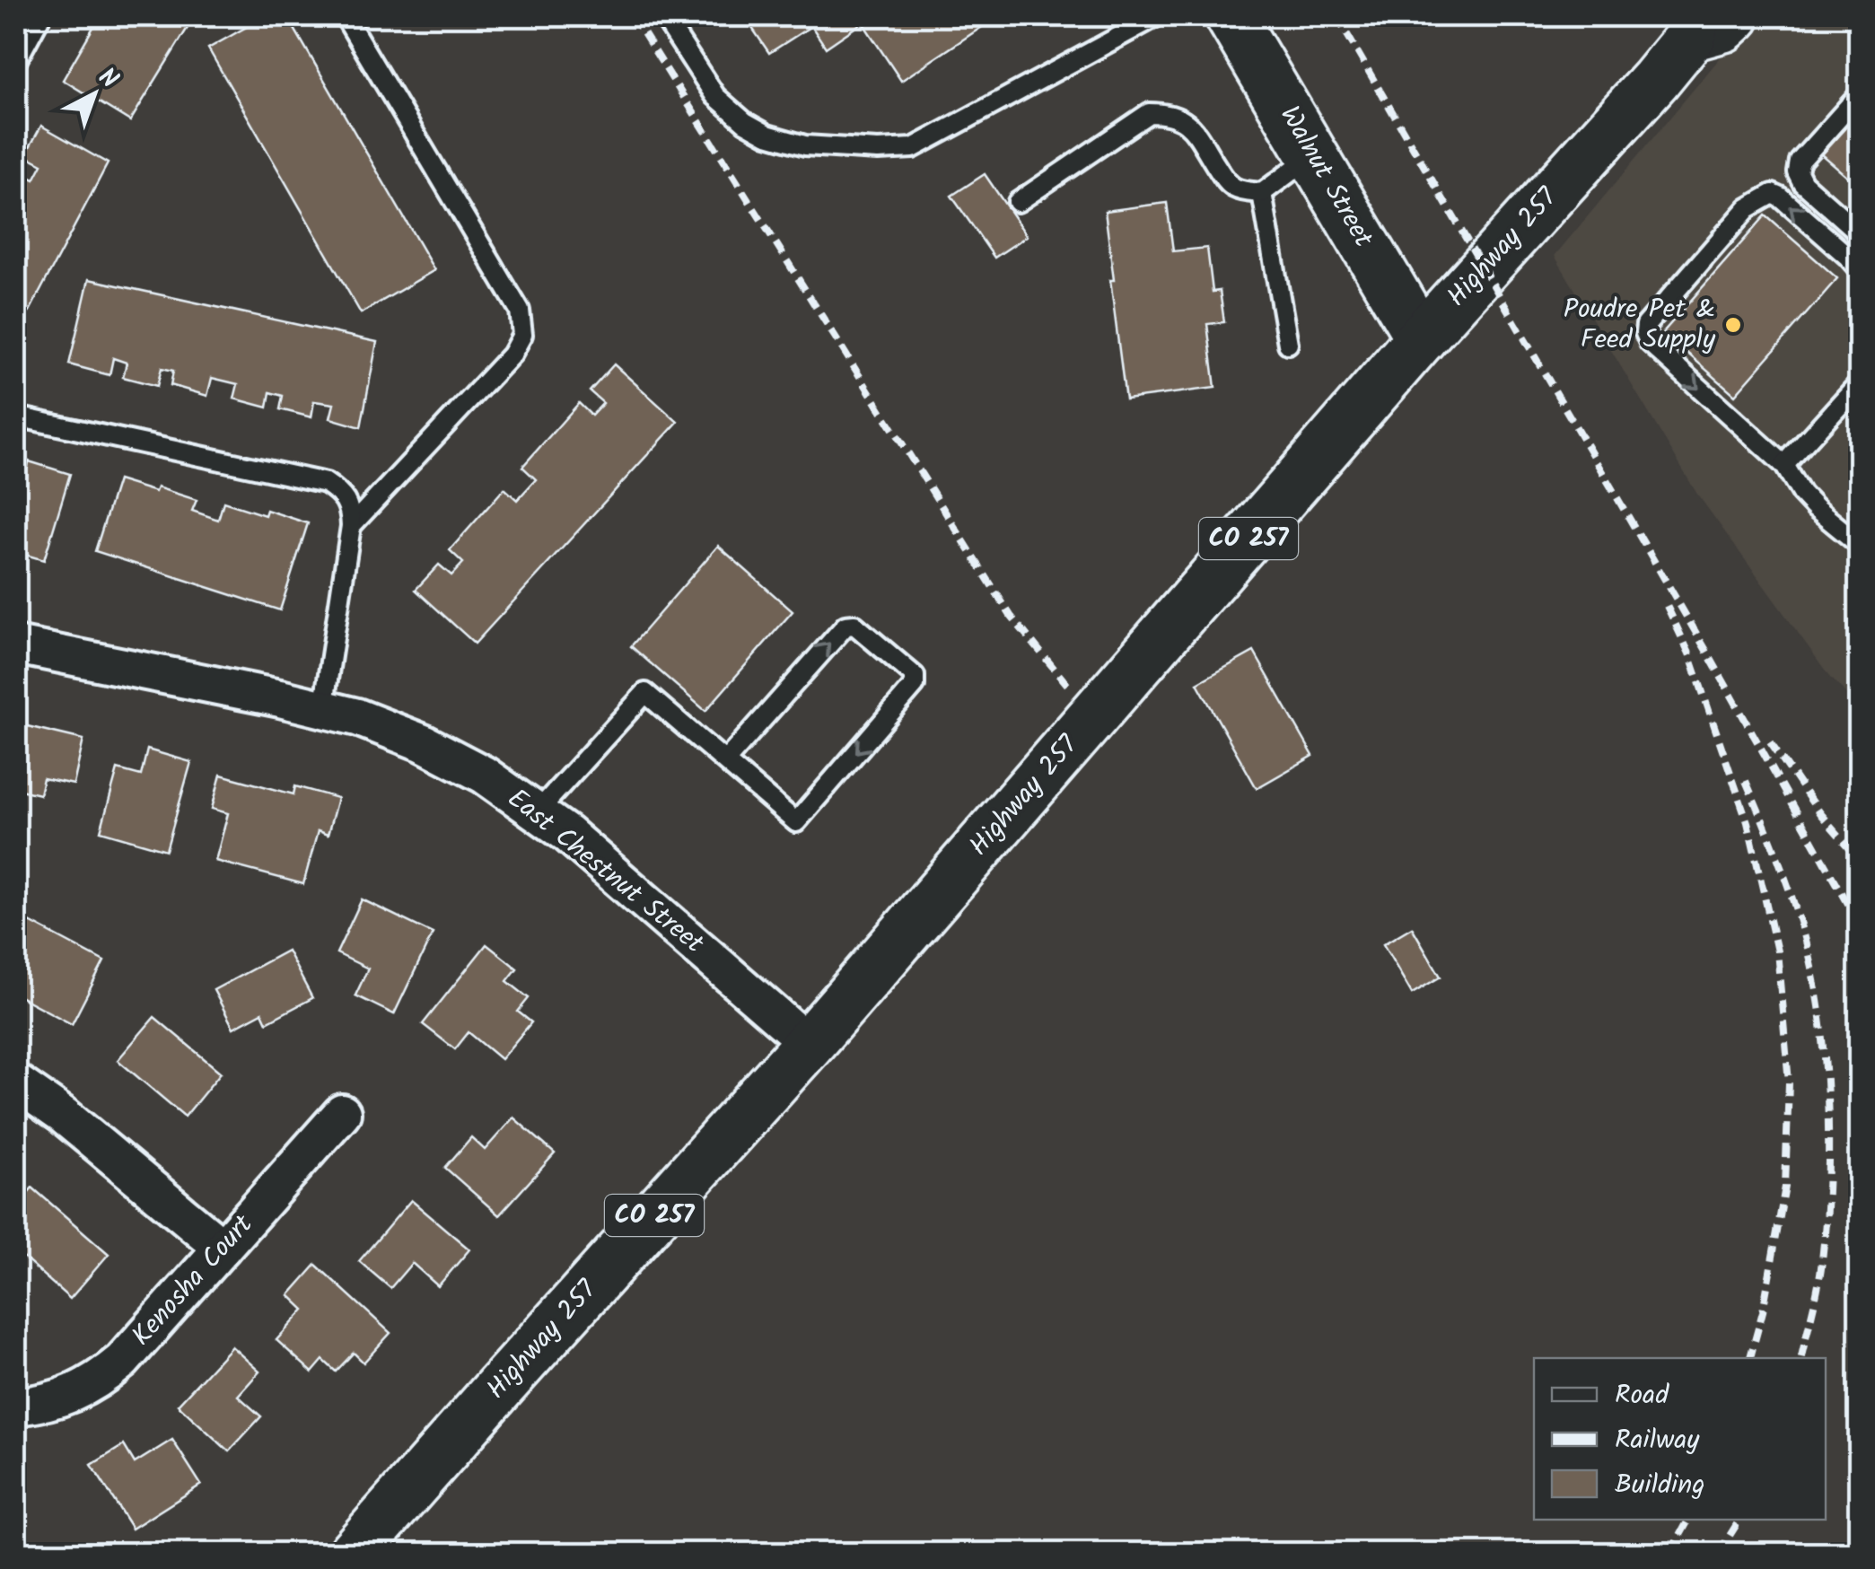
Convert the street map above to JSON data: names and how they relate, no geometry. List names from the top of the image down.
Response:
{
  "streets": {
    "main road": ["Walnut Street", "Highway 257", "CO 257"],
    "street": ["East Chestnut Street", "Kenosha Court"]
  },
  "crossings": [
    ["Walnut Street", "Highway 257"],
    ["Highway 257", "East Chestnut Street"]
  ],
  "places": ["Poudre Pet & Feed Supply"],
  "legend": ["Road", "Railway", "Building"],
  "north": "top right"
}
